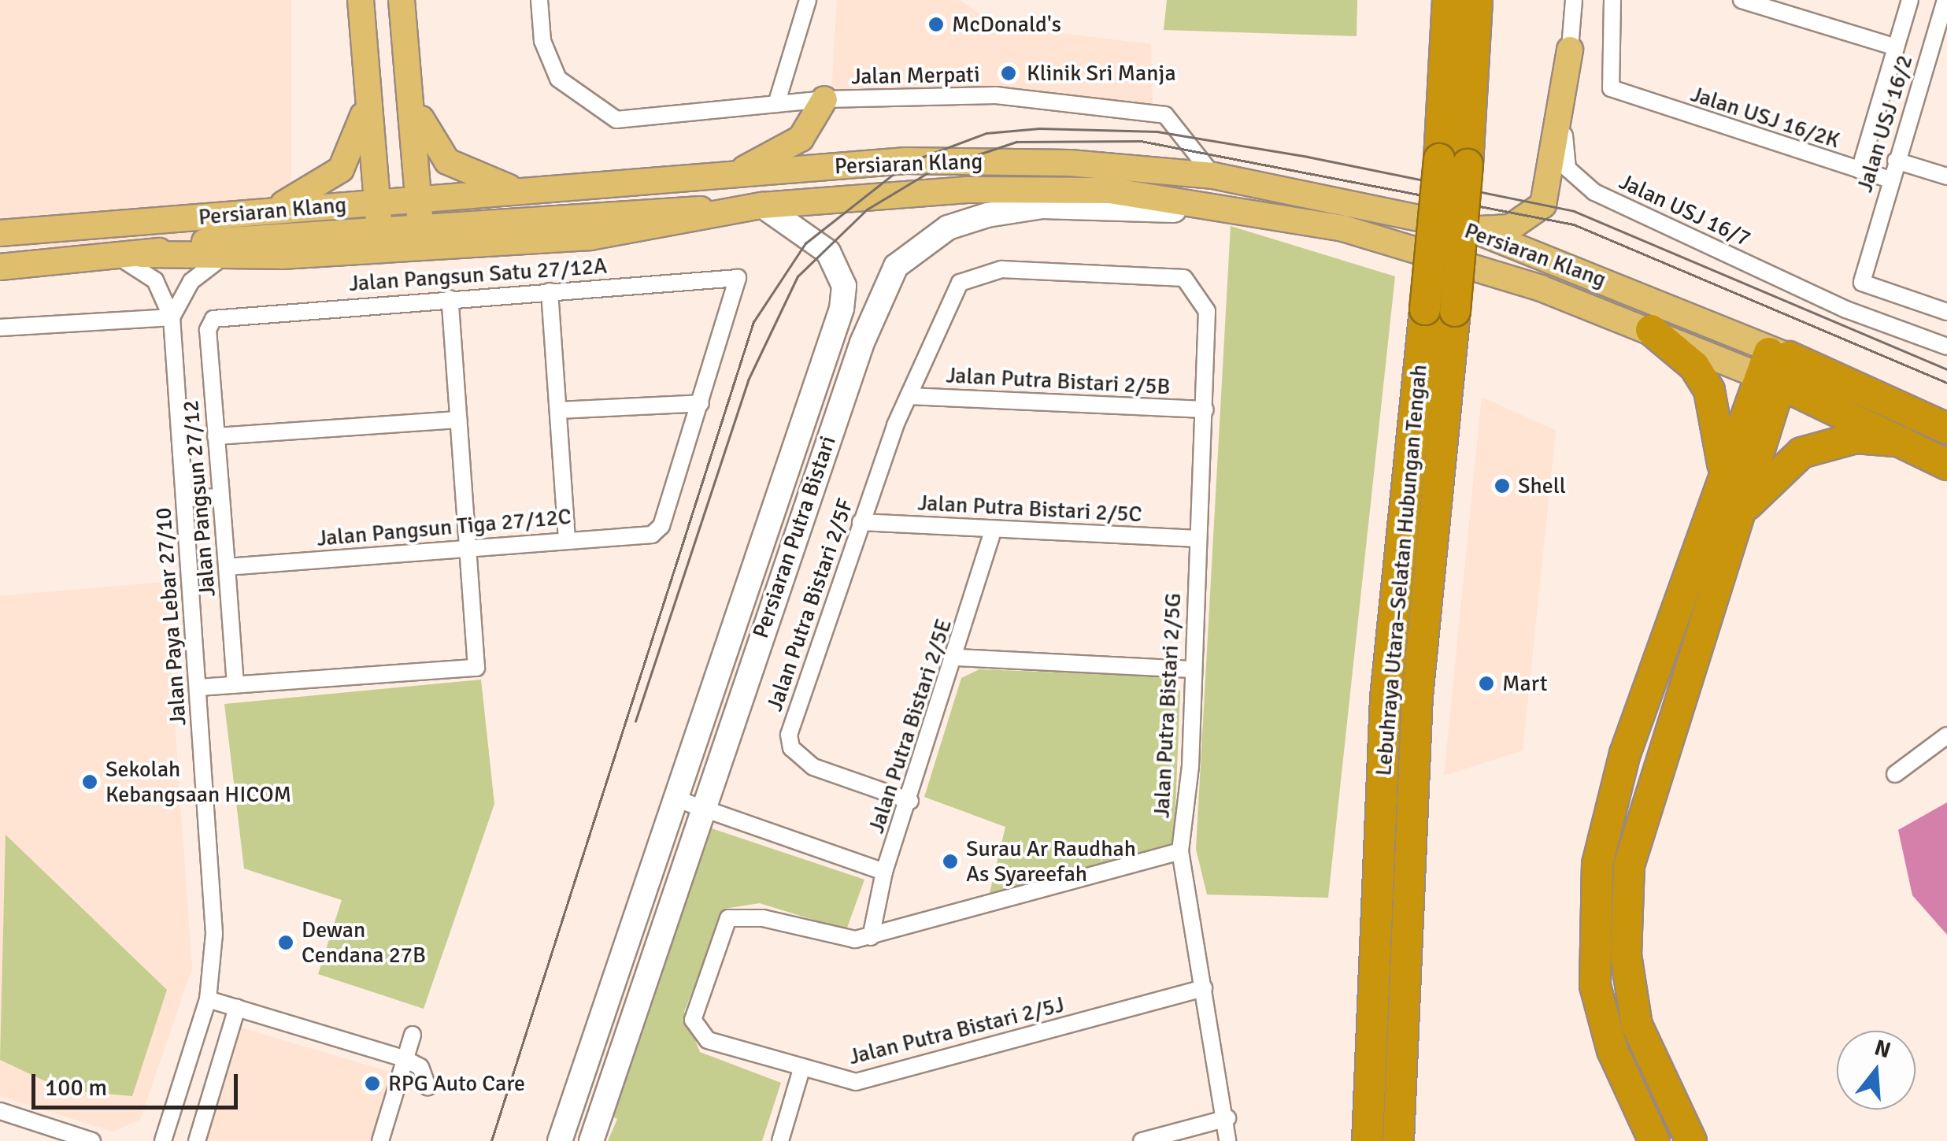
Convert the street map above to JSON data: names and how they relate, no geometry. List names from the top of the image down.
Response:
{
  "streets": {
    "highway": ["Lebuhraya Utara–Selatan Hubungan Tengah"],
    "main road": ["Persiaran Klang", "Persiaran Putra Bistari"],
    "street": [
      "Jalan Merpati",
      "Jalan USJ 16/2K",
      "Jalan USJ 16/2",
      "Jalan USJ 16/7",
      "Jalan Pangsun Satu 27/12A",
      "Jalan Putra Bistari 2/5B",
      "Jalan Pangsun 27/12",
      "Jalan Putra Bistari 2/5C",
      "Jalan Pangsun Tiga 27/12C",
      "Jalan Putra Bistari 2/5F",
      "Jalan Paya Lebar 27/10",
      "Jalan Putra Bistari 2/5G",
      "Jalan Putra Bistari 2/5E",
      "Jalan Putra Bistari 2/5J"
    ]
  },
  "crossings": [
    ["Jalan Merpati", "Persiaran Klang"],
    ["Jalan USJ 16/2K", "Jalan USJ 16/2"],
    ["Persiaran Klang", "Persiaran Putra Bistari"],
    ["Persiaran Klang", "Jalan Paya Lebar 27/10"],
    ["Jalan Pangsun Satu 27/12A", "Jalan Pangsun 27/12"],
    ["Jalan Pangsun Satu 27/12A", "Jalan Pangsun Tiga 27/12C"],
    ["Jalan Putra Bistari 2/5B", "Jalan Putra Bistari 2/5F"],
    ["Jalan Putra Bistari 2/5B", "Jalan Putra Bistari 2/5G"],
    ["Jalan Pangsun 27/12", "Jalan Pangsun Tiga 27/12C"],
    ["Jalan Putra Bistari 2/5C", "Jalan Putra Bistari 2/5F"],
    ["Jalan Putra Bistari 2/5C", "Jalan Putra Bistari 2/5G"],
    ["Jalan Putra Bistari 2/5C", "Jalan Putra Bistari 2/5E"],
    ["Jalan Putra Bistari 2/5F", "Jalan Putra Bistari 2/5G"],
    ["Jalan Putra Bistari 2/5F", "Jalan Putra Bistari 2/5E"],
    ["Jalan Putra Bistari 2/5G", "Jalan Putra Bistari 2/5J"],
    ["Jalan Putra Bistari 2/5E", "Jalan Putra Bistari 2/5J"]
  ],
  "places": [
    "McDonald's",
    "Klinik Sri Manja",
    "Shell",
    "Mart",
    "Sekolah Kebangsaan HICOM",
    "Surau Ar Raudhah As Syareefah",
    "Dewan Cendana 27B",
    "RPG Auto Care"
  ],
  "scale_bar": "100 m",
  "north": "top"
}
